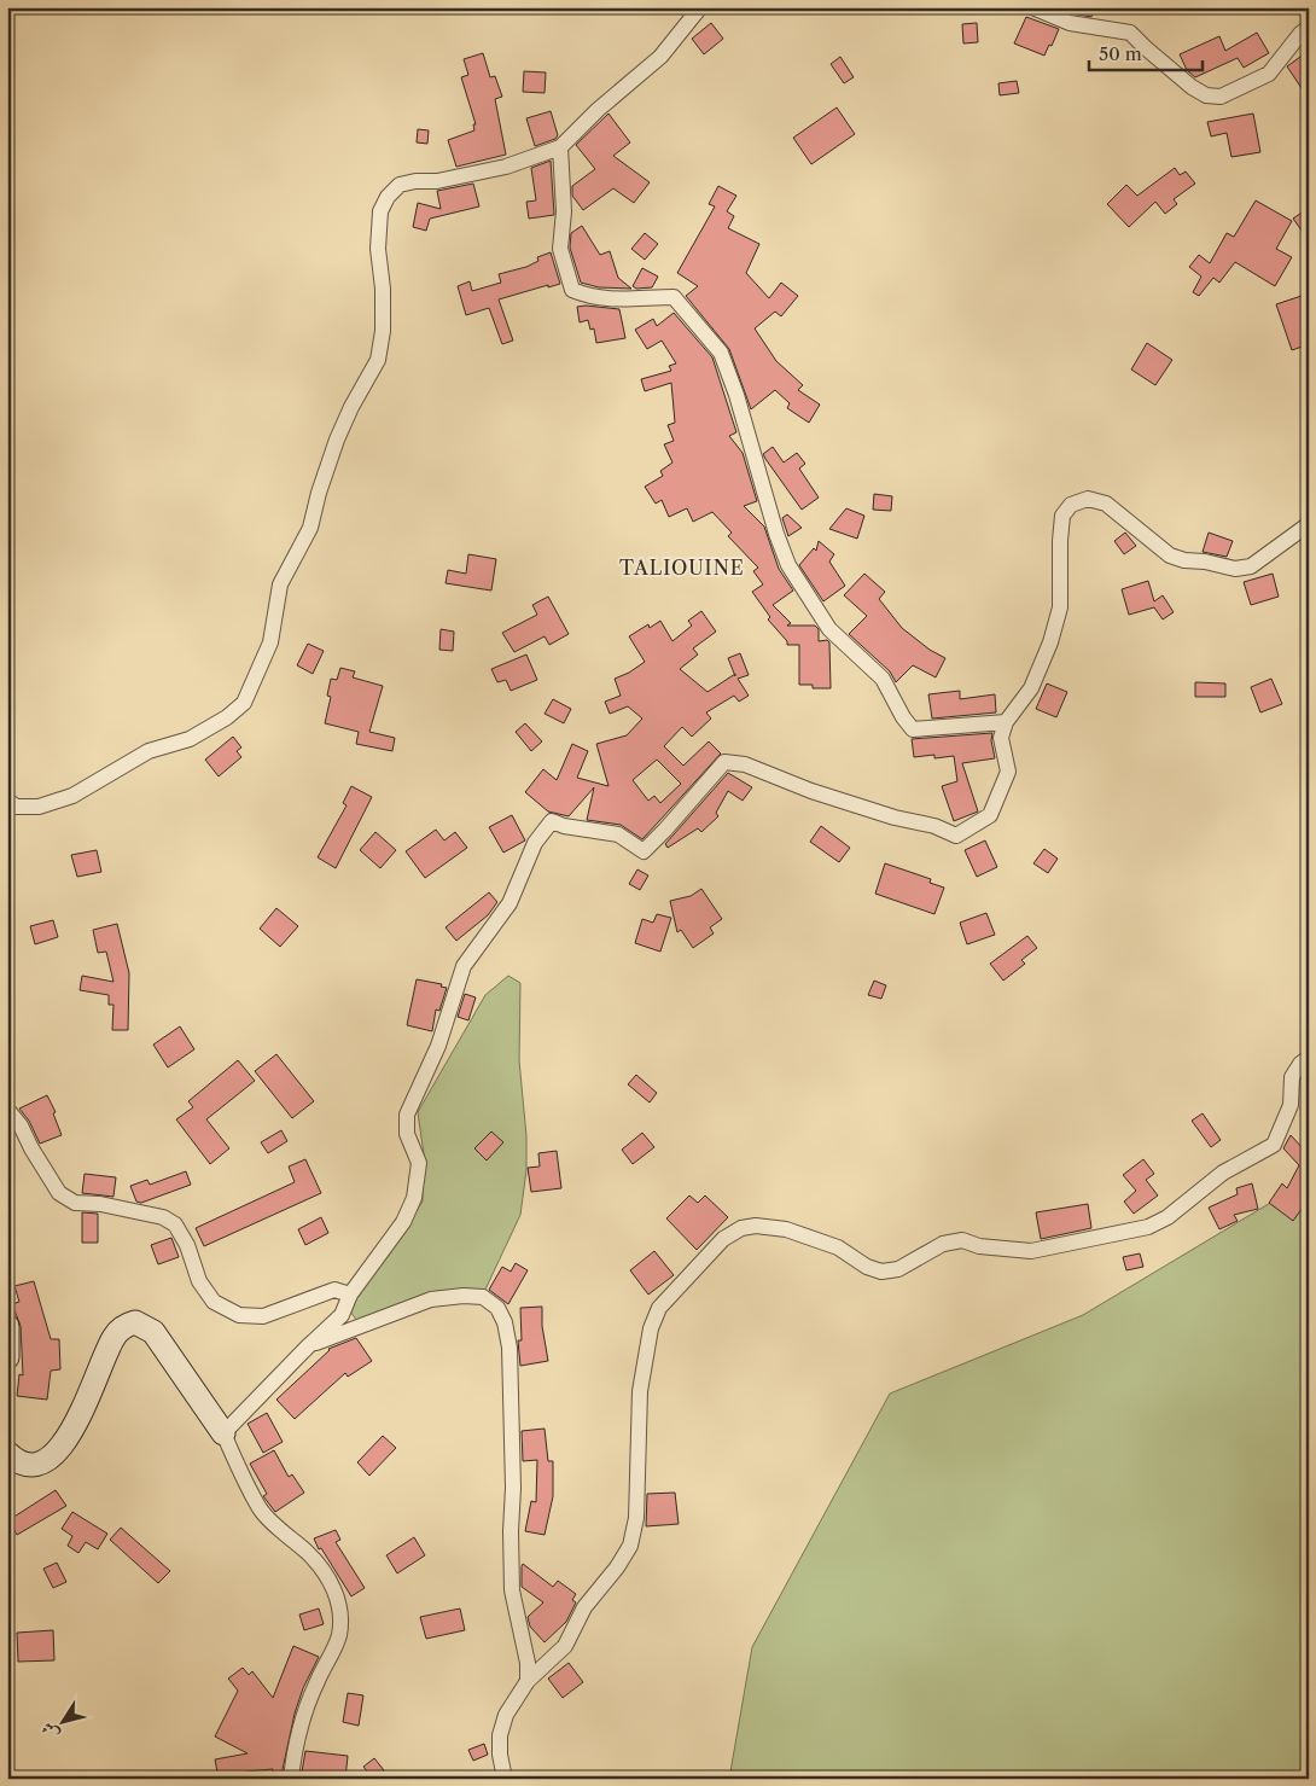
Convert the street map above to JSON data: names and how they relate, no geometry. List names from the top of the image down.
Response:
{
  "districts": ["TALIOUINE"],
  "scale_bar": "50 m",
  "north": "bottom left"
}
